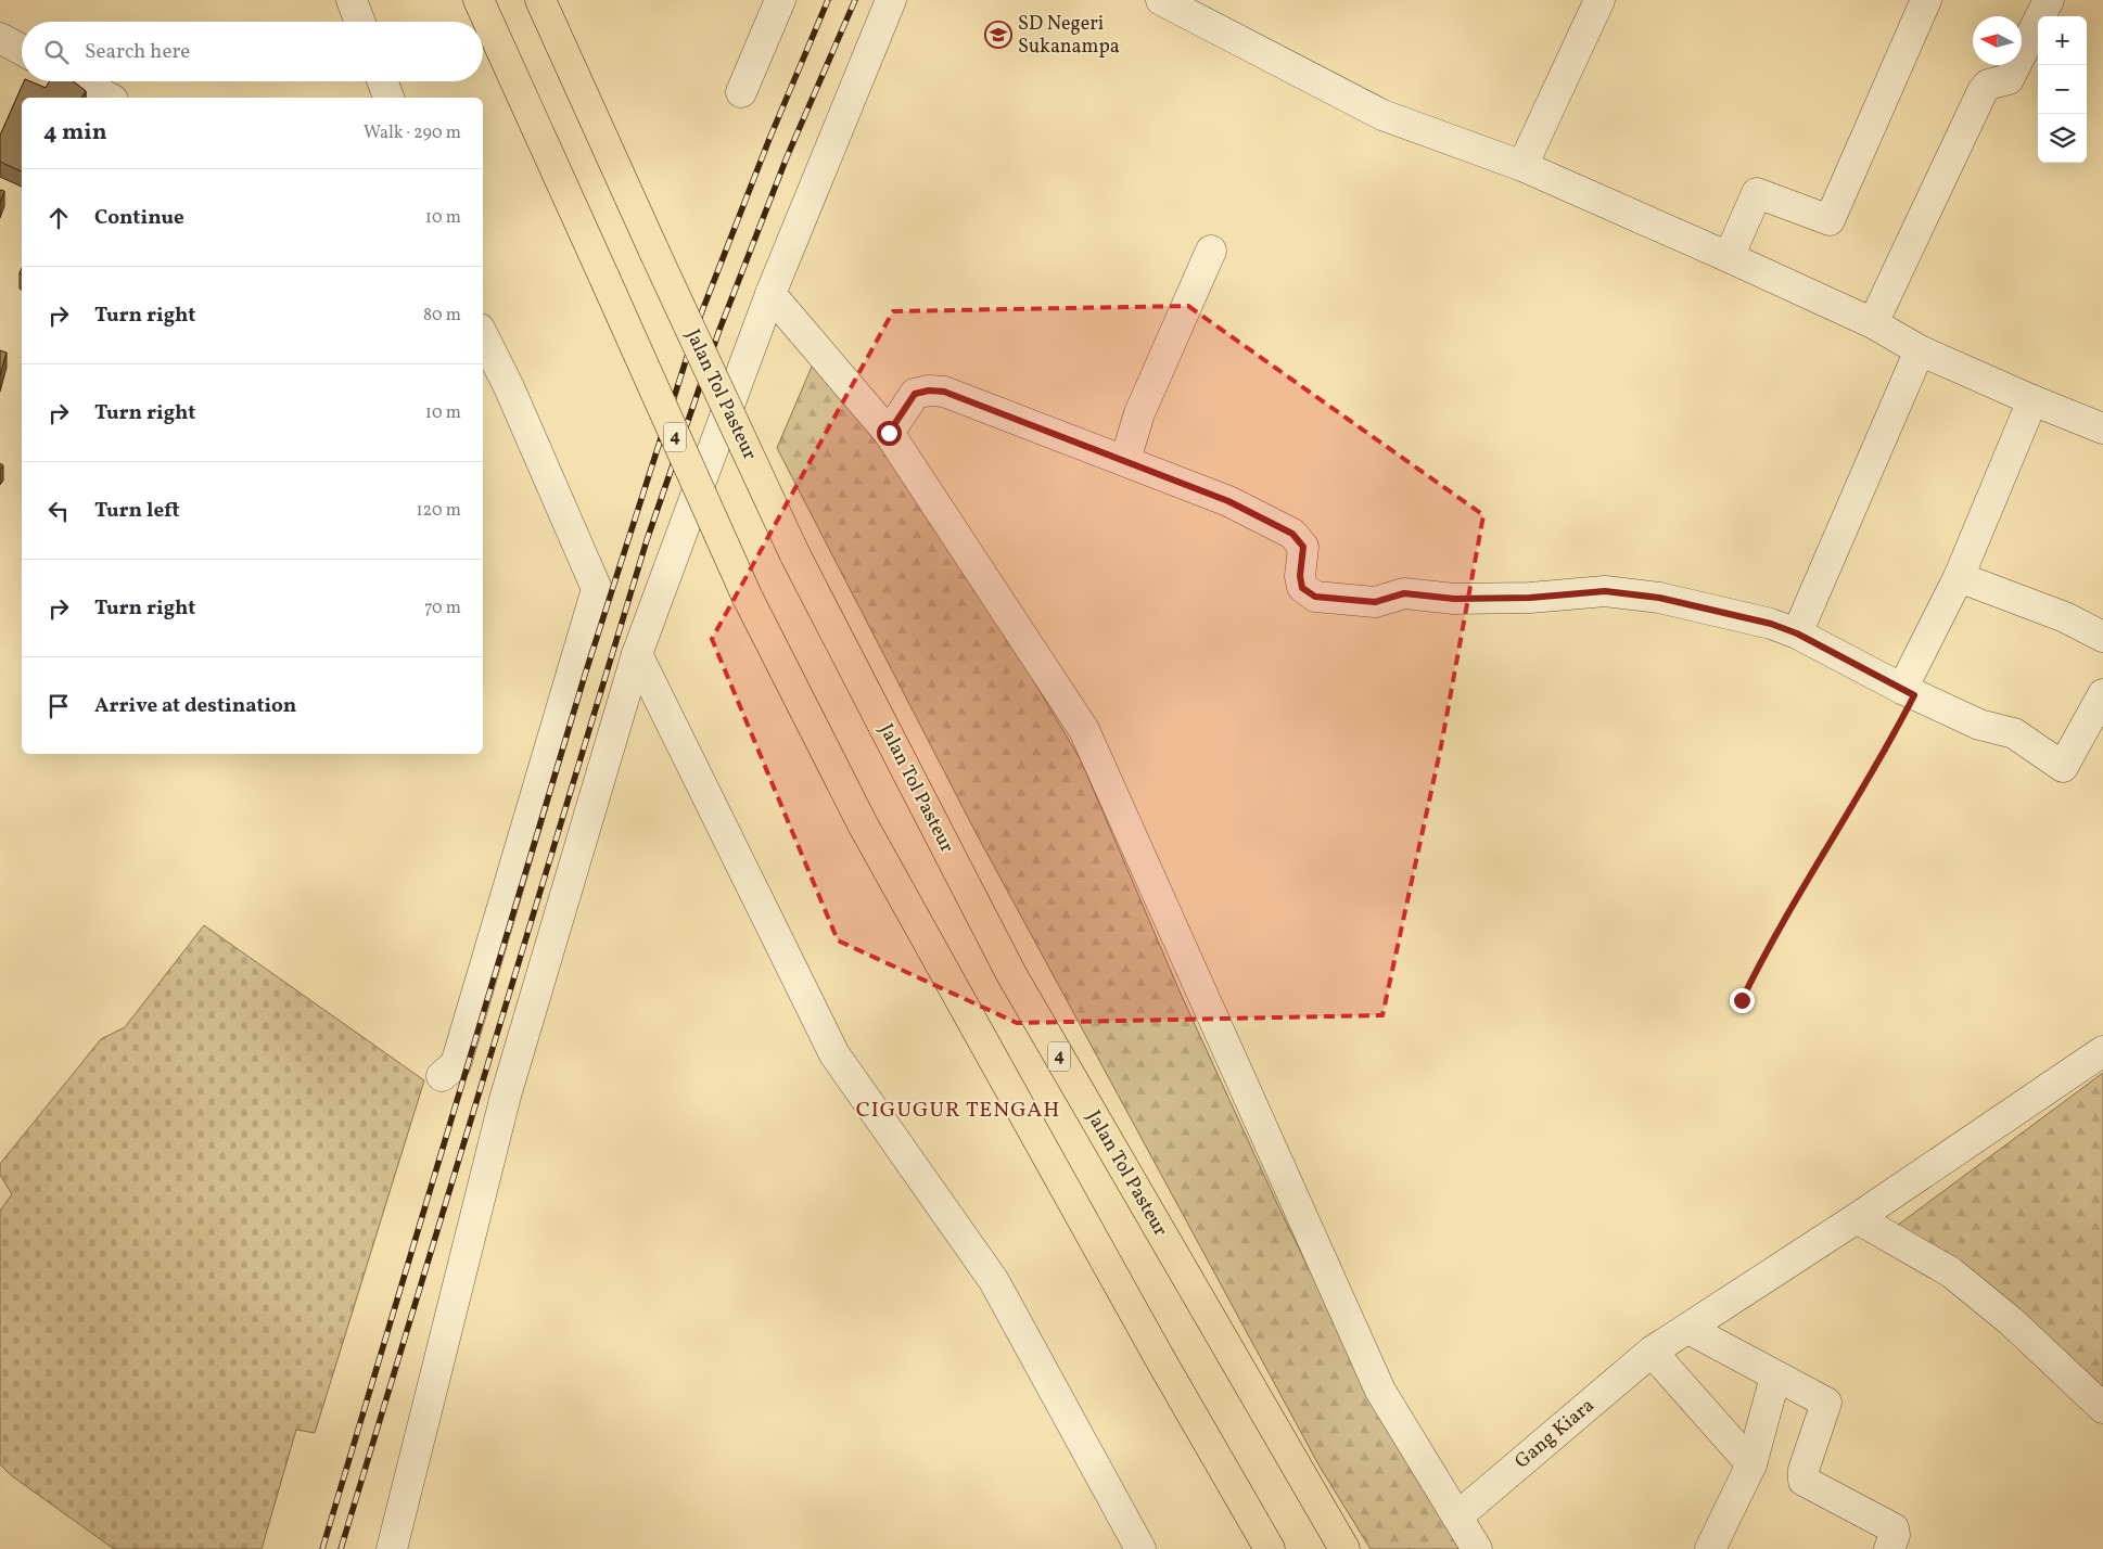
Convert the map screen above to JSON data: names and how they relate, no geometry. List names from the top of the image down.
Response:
{
  "streets": {
    "highway": ["Jalan Tol Pasteur", "4"],
    "street": ["Gang Kiara"]
  },
  "districts": ["CIGUGUR TENGAH"],
  "places": {
    "school or university": ["SD Negeri Sukanampa"]
  },
  "north": "left",
  "page": {
    "map_buttons": ["+", "−"],
    "search": "Search here",
    "heading": ["4 min", "Walk · 290 m"],
    "list": [
      ["Continue", "10 m"],
      ["Turn right", "80 m"],
      ["Turn right", "10 m"],
      ["Turn left", "120 m"],
      ["Turn right", "70 m"],
      "Arrive at destination"
    ]
  }
}
